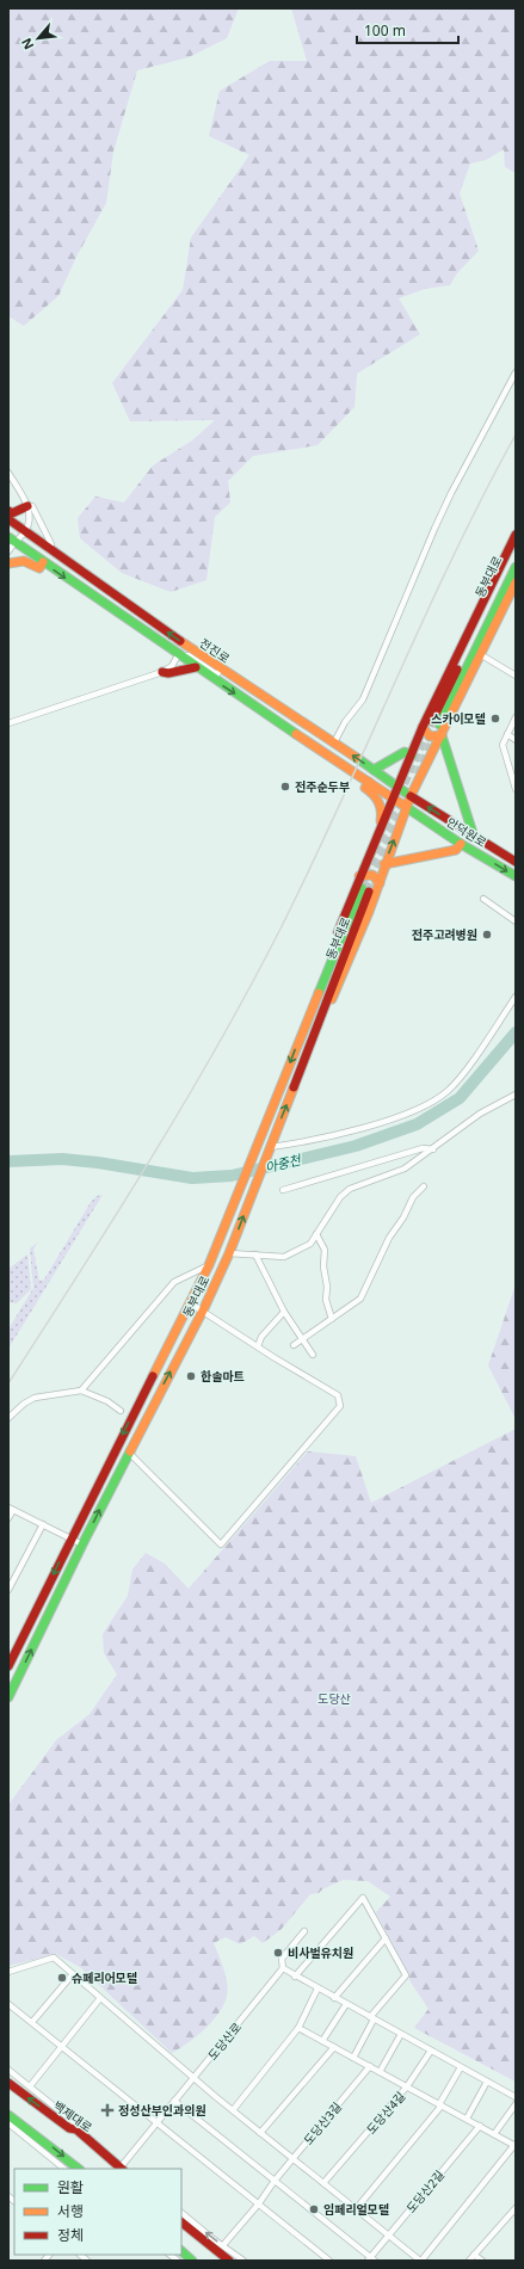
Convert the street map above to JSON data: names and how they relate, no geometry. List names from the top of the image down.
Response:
{
  "streets": {
    "main road": [
      "동부대로",
      "전진로",
      "안덕원로",
      "백제대로"
    ],
    "street": [
      "도당산로",
      "도당산4길",
      "도당산3길",
      "도당산2길"
    ]
  },
  "crossings": [
    ["전진로", "안덕원로"],
    ["도당산로", "백제대로"],
    ["도당산4길", "도당산2길"],
    ["도당산3길", "도당산2길"]
  ],
  "water": ["아중천"],
  "parks": ["도당산"],
  "places": {
    "other": [
      "스카이모텔",
      "전주순두부",
      "전주고려병원",
      "한솔마트",
      "비사벌유치원",
      "슈페리어모텔",
      "임페리얼모텔"
    ],
    "health": ["정성산부인과의원"]
  },
  "legend": ["원활", "서행", "정체"],
  "scale_bar": "100 m",
  "north": "bottom left"
}
